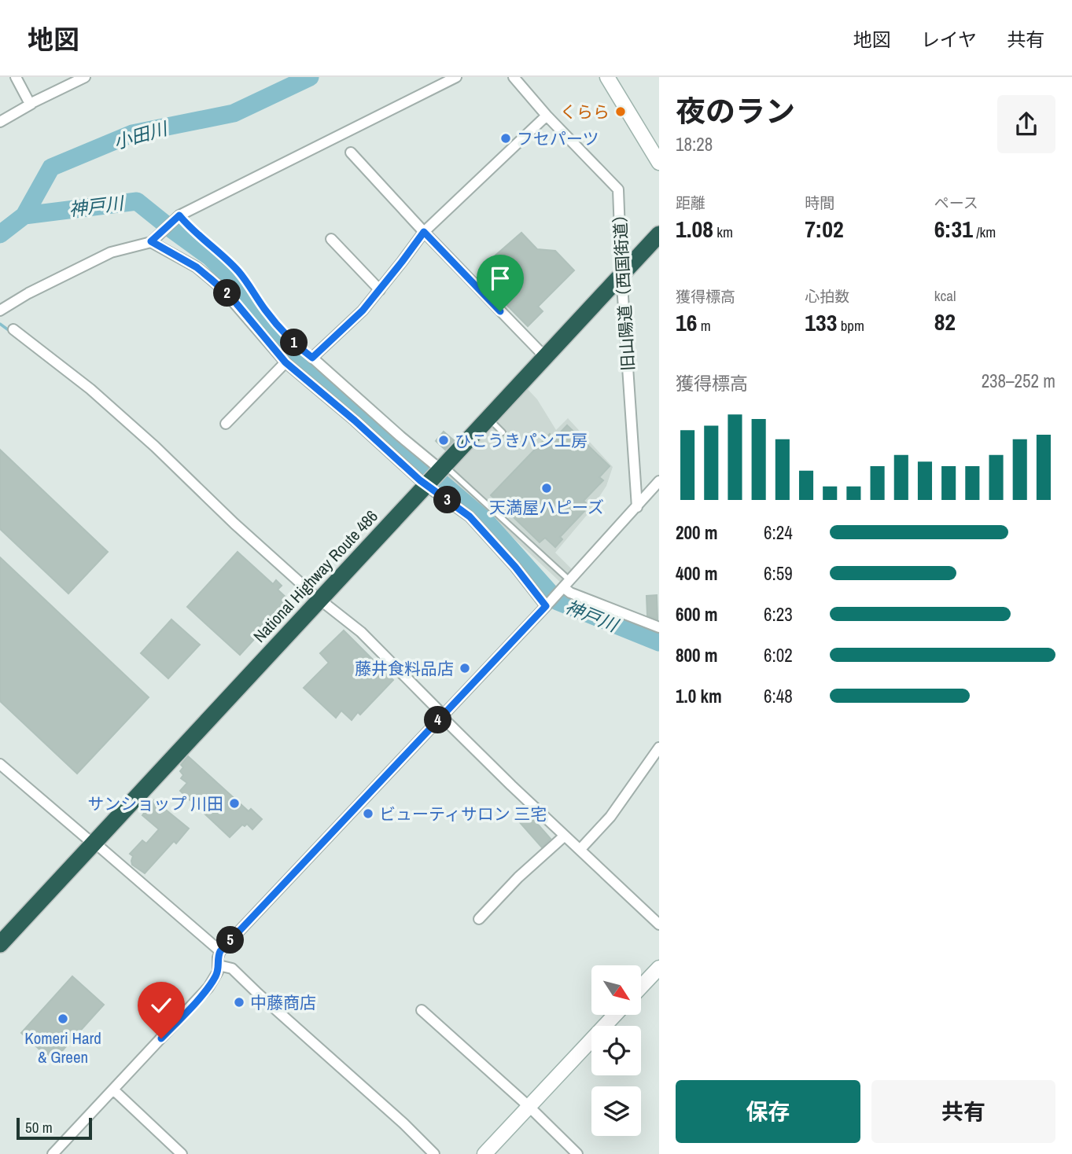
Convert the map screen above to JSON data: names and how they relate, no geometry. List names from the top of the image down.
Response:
{
  "streets": {
    "highway": ["National Highway Route 486"],
    "street": ["旧山陽道（西国街道）"]
  },
  "crossings": [
    ["旧山陽道（西国街道）", "National Highway Route 486"]
  ],
  "water": ["小田川", "神戸川"],
  "places": [
    "くらら",
    "フセパーツ",
    "ひこうきパン工房",
    "天満屋ハピーズ",
    "藤井食料品店",
    "サンショップ 川田",
    "ビューティサロン 三宅",
    "中藤商店",
    "Komeri Hard & Green"
  ],
  "scale_bar": "50 m",
  "north": "bottom right",
  "page": {
    "header": "地図",
    "nav": ["地図", "レイヤ", "共有"],
    "heading": ["夜のラン", "18:28"],
    "stats": [
      ["距離", "1.08 km"],
      ["時間", "7:02"],
      ["ペース", "6:31 /km"],
      ["獲得標高", "16 m"],
      ["心拍数", "133 bpm"],
      ["kcal", "82"]
    ],
    "pins": [
      "2",
      "1",
      "3",
      "4",
      "5"
    ],
    "chart": ["獲得標高", "238–252 m"],
    "list": [
      {
        "name": "200 m",
        "note": "6:24"
      },
      {
        "name": "400 m",
        "note": "6:59"
      },
      {
        "name": "600 m",
        "note": "6:23"
      },
      {
        "name": "800 m",
        "note": "6:02"
      },
      {
        "name": "1.0 km",
        "note": "6:48"
      }
    ],
    "buttons": ["保存", "共有"],
    "scale": "50 m"
  }
}
